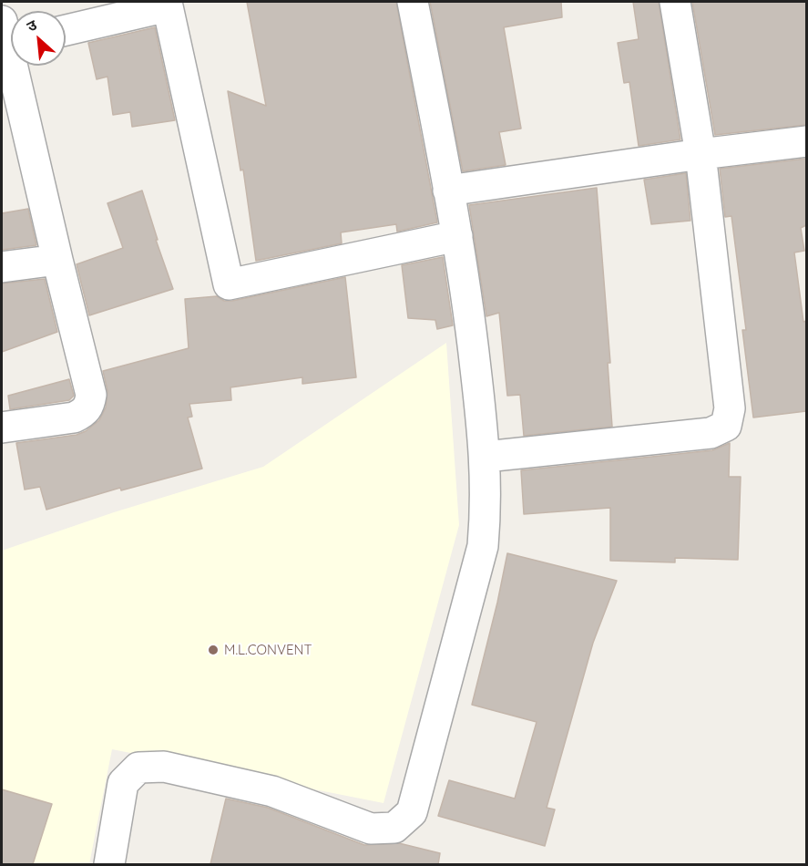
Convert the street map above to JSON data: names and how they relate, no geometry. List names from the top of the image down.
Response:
{
  "places": ["M.L.CONVENT"],
  "north": "top left"
}
